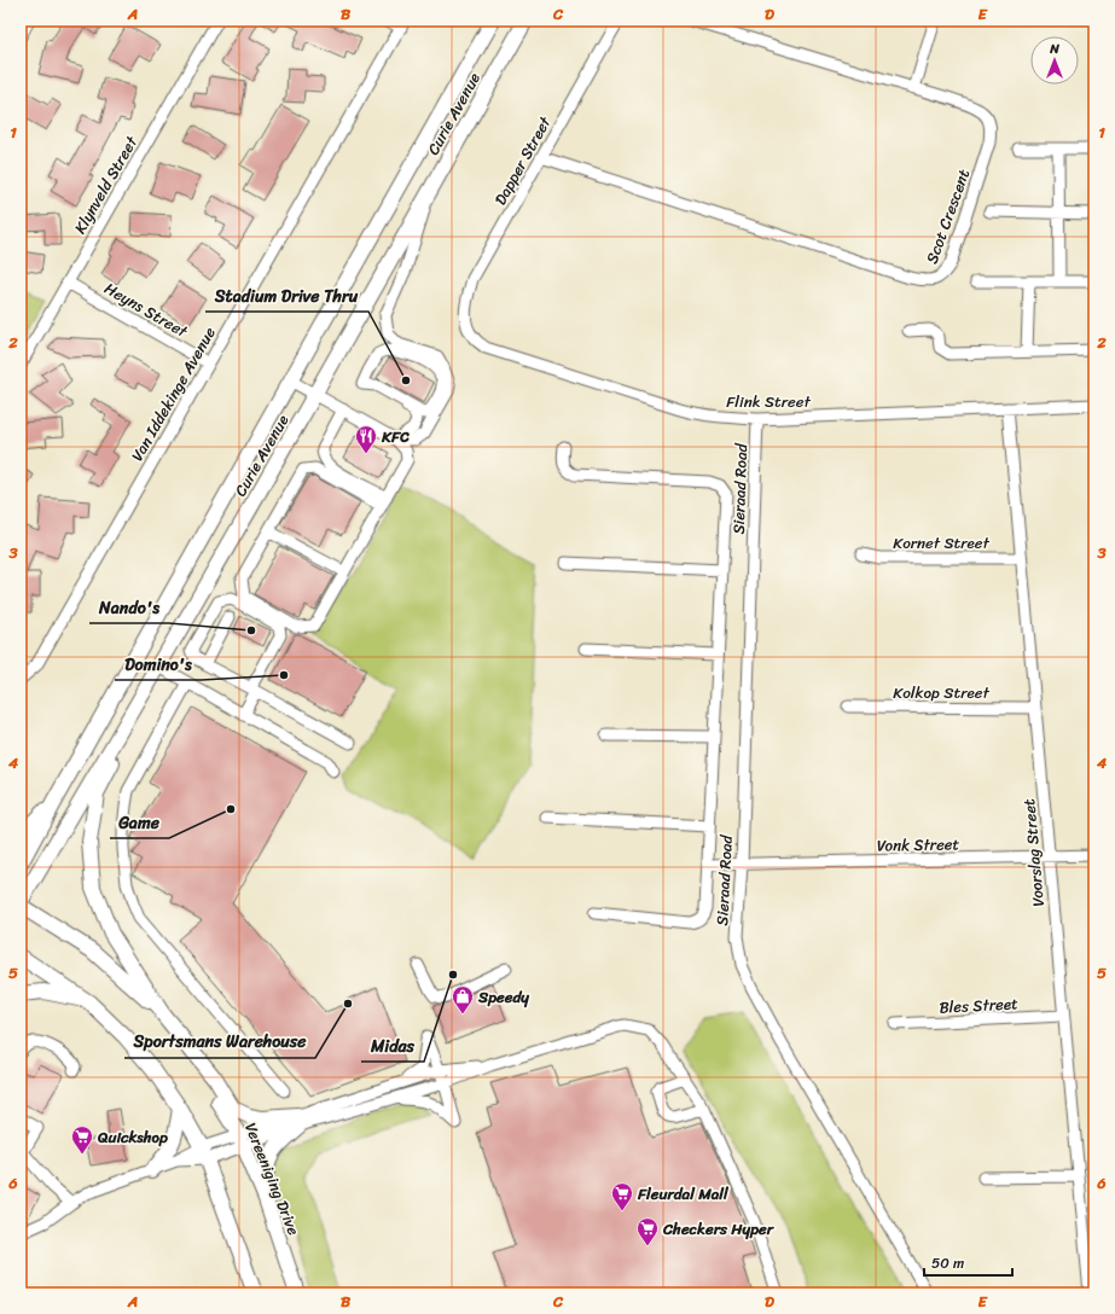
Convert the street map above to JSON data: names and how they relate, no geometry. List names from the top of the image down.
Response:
{
  "streets": {
    "main road": ["Curie Avenue", "Vereeniging Drive"],
    "street": [
      "Dapper Street",
      "Klynveld Street",
      "Scot Crescent",
      "Heyns Street",
      "Van Iddekinge Avenue",
      "Flink Street",
      "Sieraad Road",
      "Kornet Street",
      "Kolkop Street",
      "Vonk Street",
      "Voorslag Street",
      "Bles Street"
    ]
  },
  "crossings": [
    ["Curie Avenue", "Vereeniging Drive"],
    ["Dapper Street", "Scot Crescent"],
    ["Dapper Street", "Flink Street"],
    ["Klynveld Street", "Heyns Street"],
    ["Heyns Street", "Van Iddekinge Avenue"],
    ["Flink Street", "Sieraad Road"],
    ["Flink Street", "Voorslag Street"],
    ["Sieraad Road", "Vonk Street"],
    ["Kornet Street", "Voorslag Street"],
    ["Kolkop Street", "Voorslag Street"],
    ["Vonk Street", "Voorslag Street"],
    ["Voorslag Street", "Bles Street"]
  ],
  "places": {
    "other": [
      "Stadium Drive Thru",
      "Nando's",
      "Domino's",
      "Game",
      "Midas",
      "Sportsmans Warehouse"
    ],
    "restaurant": ["KFC"],
    "shop": ["Speedy"],
    "supermarket": ["Quickshop", "Fleurdal Mall", "Checkers Hyper"]
  },
  "scale_bar": "50 m",
  "north": "top",
  "grid": {
    "columns": [
      "A",
      "B",
      "C",
      "D",
      "E"
    ],
    "rows": [
      "1",
      "2",
      "3",
      "4",
      "5",
      "6"
    ]
  }
}
